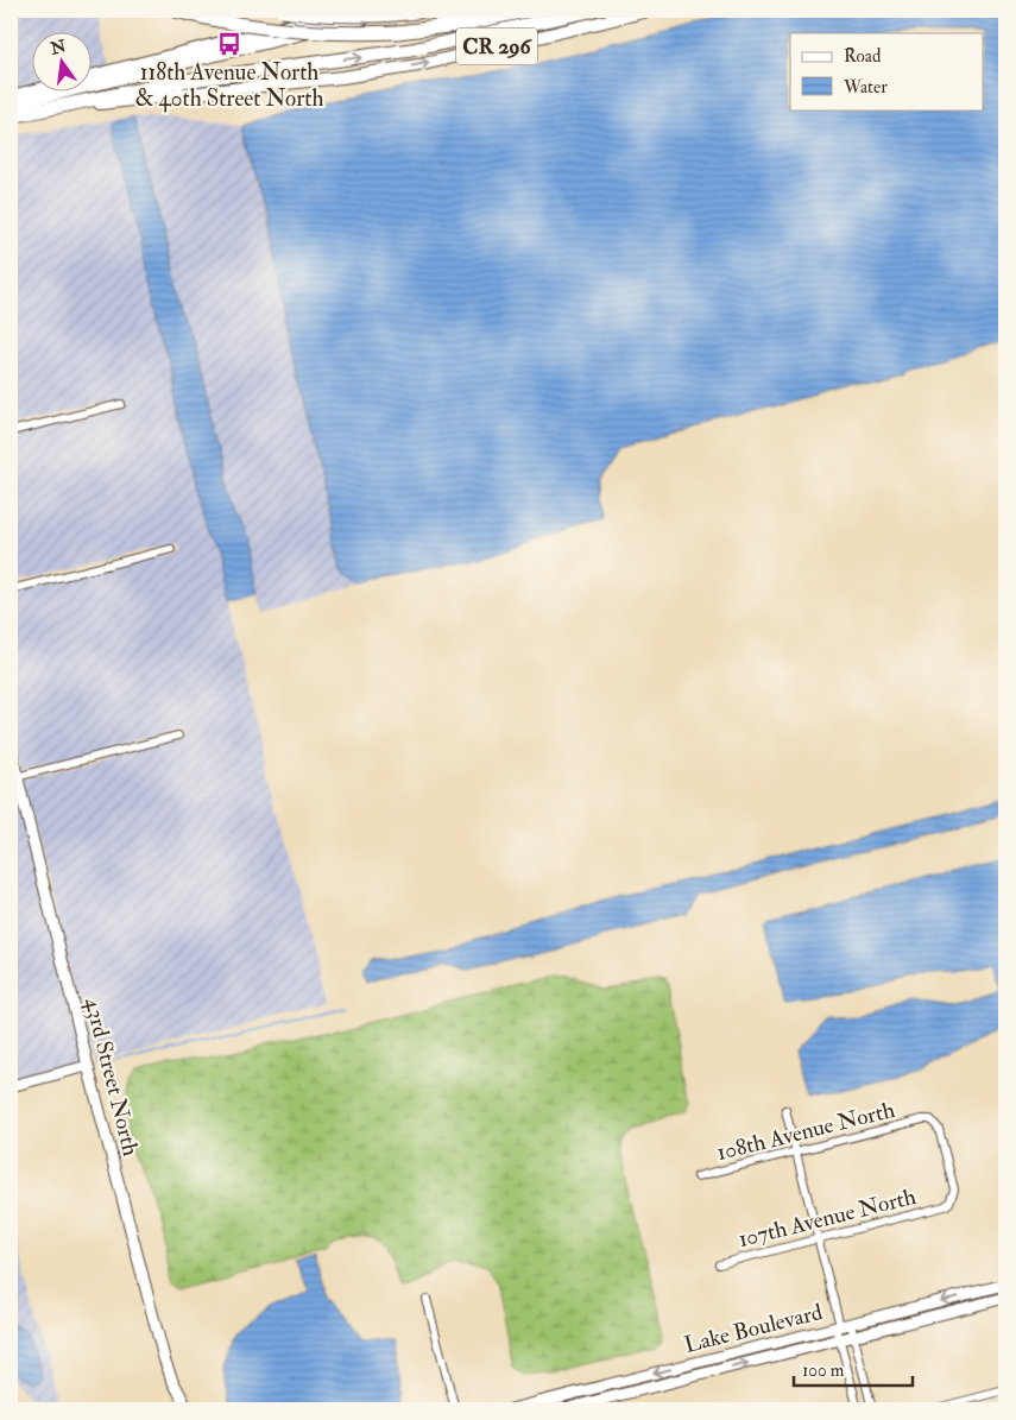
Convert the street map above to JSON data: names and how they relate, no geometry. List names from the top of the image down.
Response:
{
  "streets": {
    "main road": ["CR 296"],
    "street": [
      "43rd Street North",
      "108th Avenue North",
      "107th Avenue North",
      "Lake Boulevard"
    ]
  },
  "crossings": [
    ["108th Avenue North", "107th Avenue North"]
  ],
  "places": {
    "bus stop": ["118th Avenue North & 40th Street North"]
  },
  "legend": ["Road", "Water"],
  "scale_bar": "100 m",
  "north": "top"
}
